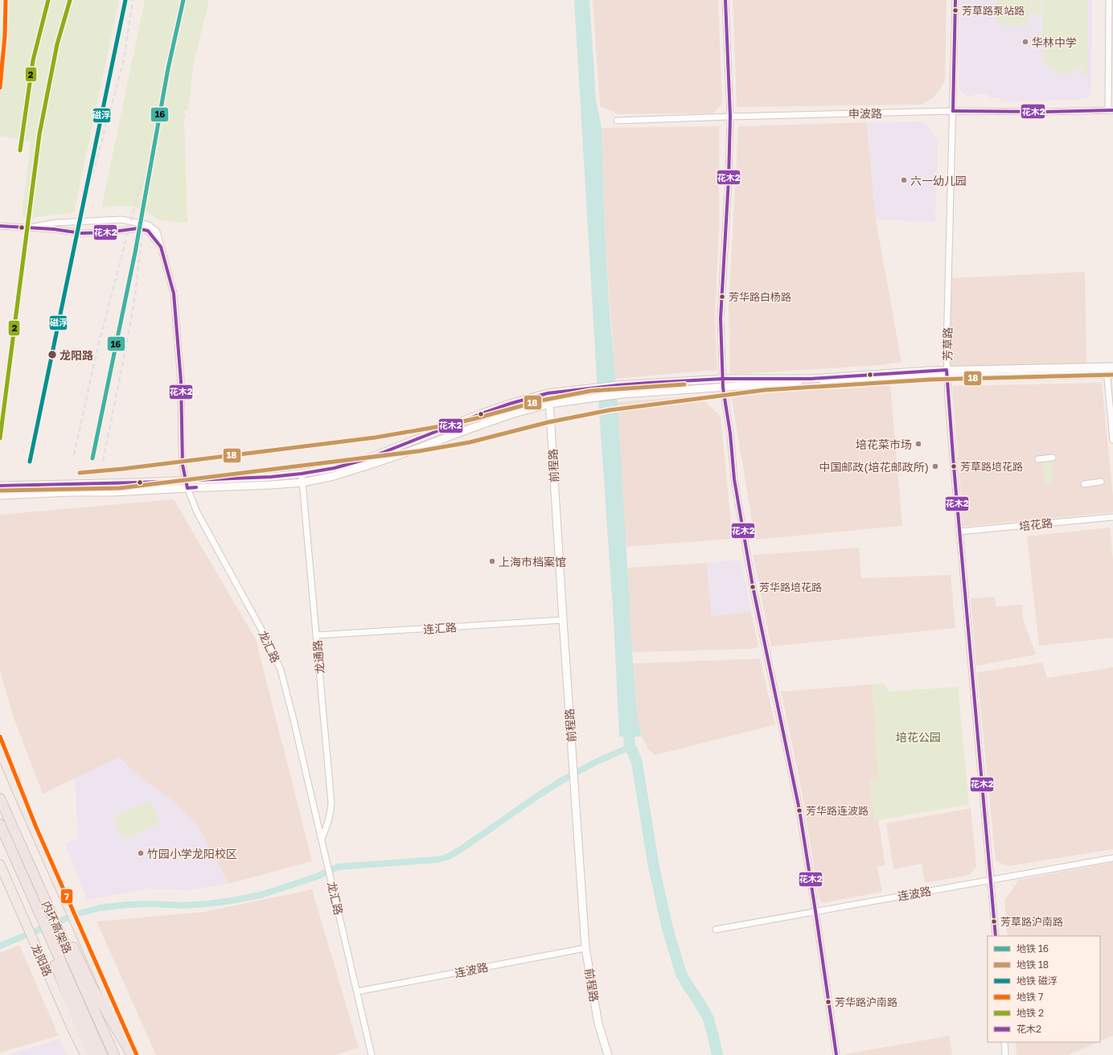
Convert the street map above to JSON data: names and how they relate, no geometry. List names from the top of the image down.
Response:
{
  "streets": {
    "highway": ["内环高架路"],
    "main road": ["前程路", "龙汇路", "龙阳路"],
    "street": [
      "申波路",
      "芳草路",
      "培花路",
      "连汇路",
      "龙通路",
      "连波路"
    ]
  },
  "crossings": [
    ["申波路", "芳草路"],
    ["芳草路", "培花路"],
    ["芳草路", "连波路"],
    ["前程路", "连汇路"],
    ["前程路", "连波路"],
    ["连汇路", "龙通路"],
    ["龙汇路", "龙通路"],
    ["龙汇路", "连波路"]
  ],
  "parks": ["培花公园"],
  "places": [
    "芳草路泵站路",
    "华林中学",
    "六一幼儿园",
    "芳华路白杨路",
    "龙阳路",
    "培花菜市场",
    "中国邮政(培花邮政所)",
    "芳草路培花路",
    "上海市档案馆",
    "芳华路培花路",
    "芳华路连波路",
    "竹园小学龙阳校区",
    "芳草路沪南路",
    "芳华路沪南路"
  ],
  "lines": [
    "metro line 16",
    "metro line 磁浮",
    "metro line 7",
    "metro line 2",
    "transit line 花木2",
    "metro line 18"
  ],
  "legend": [
    "地铁 16",
    "地铁 18",
    "地铁 磁浮",
    "地铁 7",
    "地铁 2",
    "花木2"
  ]
}
